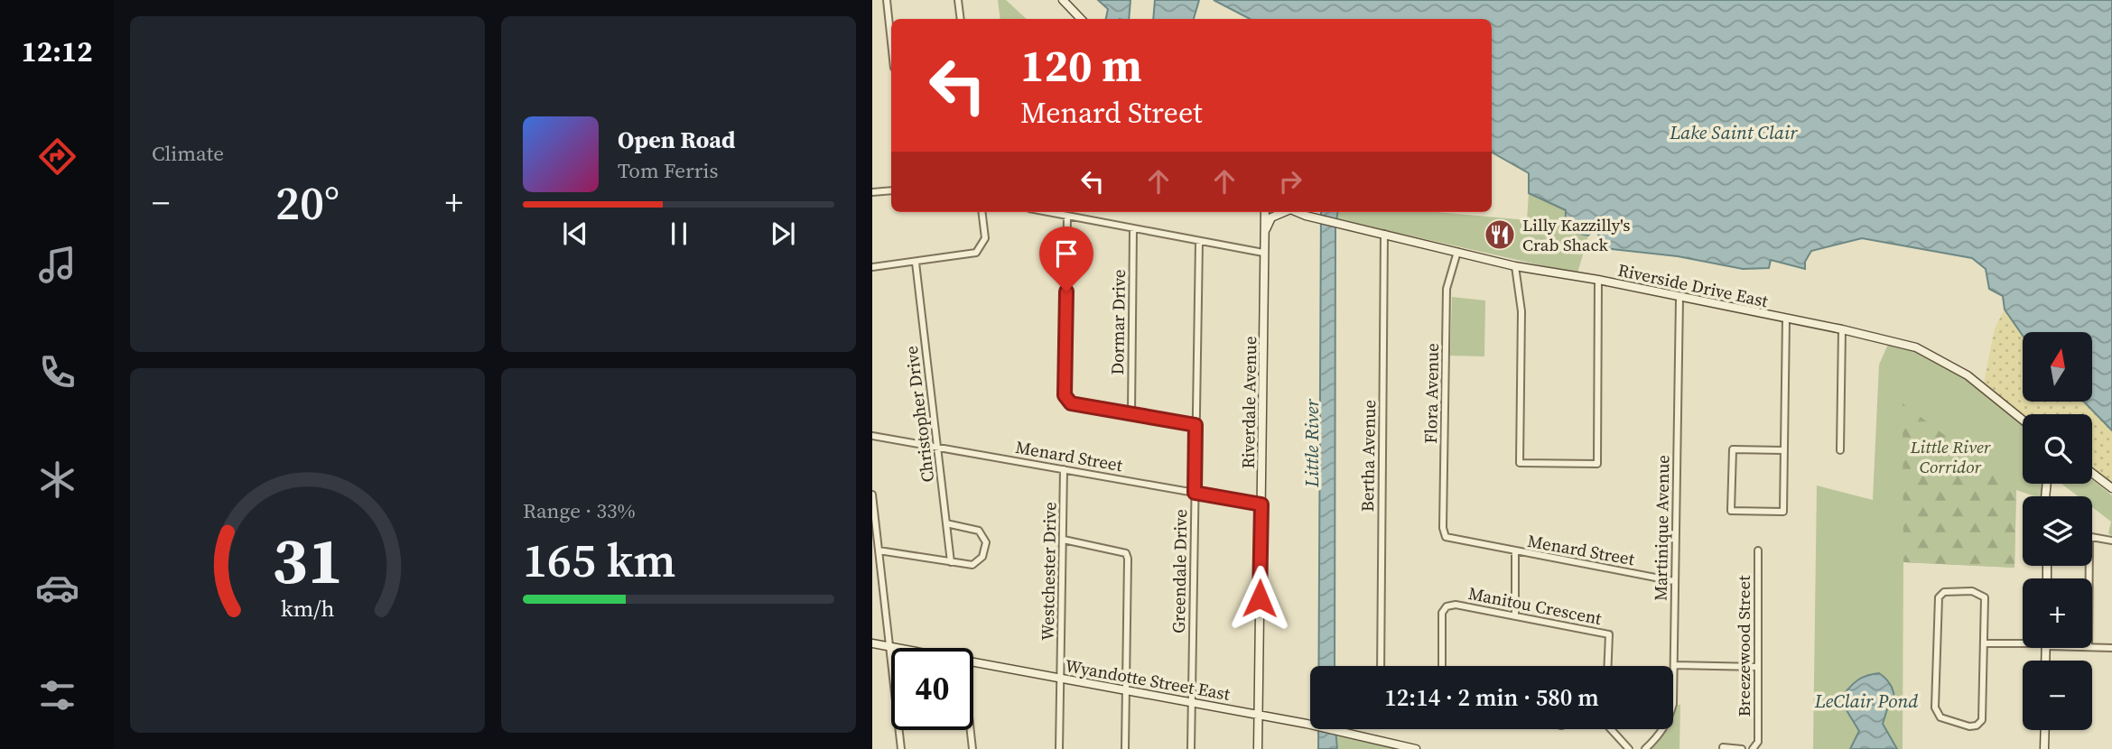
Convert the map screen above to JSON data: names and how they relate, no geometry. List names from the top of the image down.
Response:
{
  "streets": {
    "street": [
      "Riverside Drive East",
      "Dormar Drive",
      "Flora Avenue",
      "Riverdale Avenue",
      "Christopher Drive",
      "Menard Street",
      "Bertha Avenue",
      "Martinique Avenue",
      "Westchester Drive",
      "Greendale Drive",
      "Manitou Crescent",
      "Breezewood Street",
      "Wyandotte Street East"
    ]
  },
  "crossings": [
    ["Riverside Drive East", "Flora Avenue"],
    ["Riverside Drive East", "Bertha Avenue"],
    ["Riverside Drive East", "Martinique Avenue"],
    ["Flora Avenue", "Menard Street"],
    ["Riverdale Avenue", "Menard Street"],
    ["Riverdale Avenue", "Wyandotte Street East"],
    ["Christopher Drive", "Menard Street"],
    ["Menard Street", "Martinique Avenue"],
    ["Menard Street", "Westchester Drive"],
    ["Menard Street", "Greendale Drive"],
    ["Westchester Drive", "Wyandotte Street East"],
    ["Greendale Drive", "Wyandotte Street East"]
  ],
  "water": ["Lake Saint Clair", "Little River", "LeClair Pond"],
  "parks": ["Little River Corridor"],
  "places": {
    "restaurant": ["Lilly Kazzilly's Crab Shack"]
  },
  "north": "top",
  "page": {
    "tabs": "12:12",
    "tile": [
      "Climate",
      ["Range · 33%", "165 km"]
    ],
    "turn": ["120 m", "Menard Street"],
    "song": ["Open Road", "Tom Ferris"],
    "heat": ["−", "20°", "+"],
    "map_buttons": ["+", "−"],
    "limit": "40",
    "trip": "12:14 · 2 min · 580 m",
    "gauge": ["31", "km/h"]
  }
}
